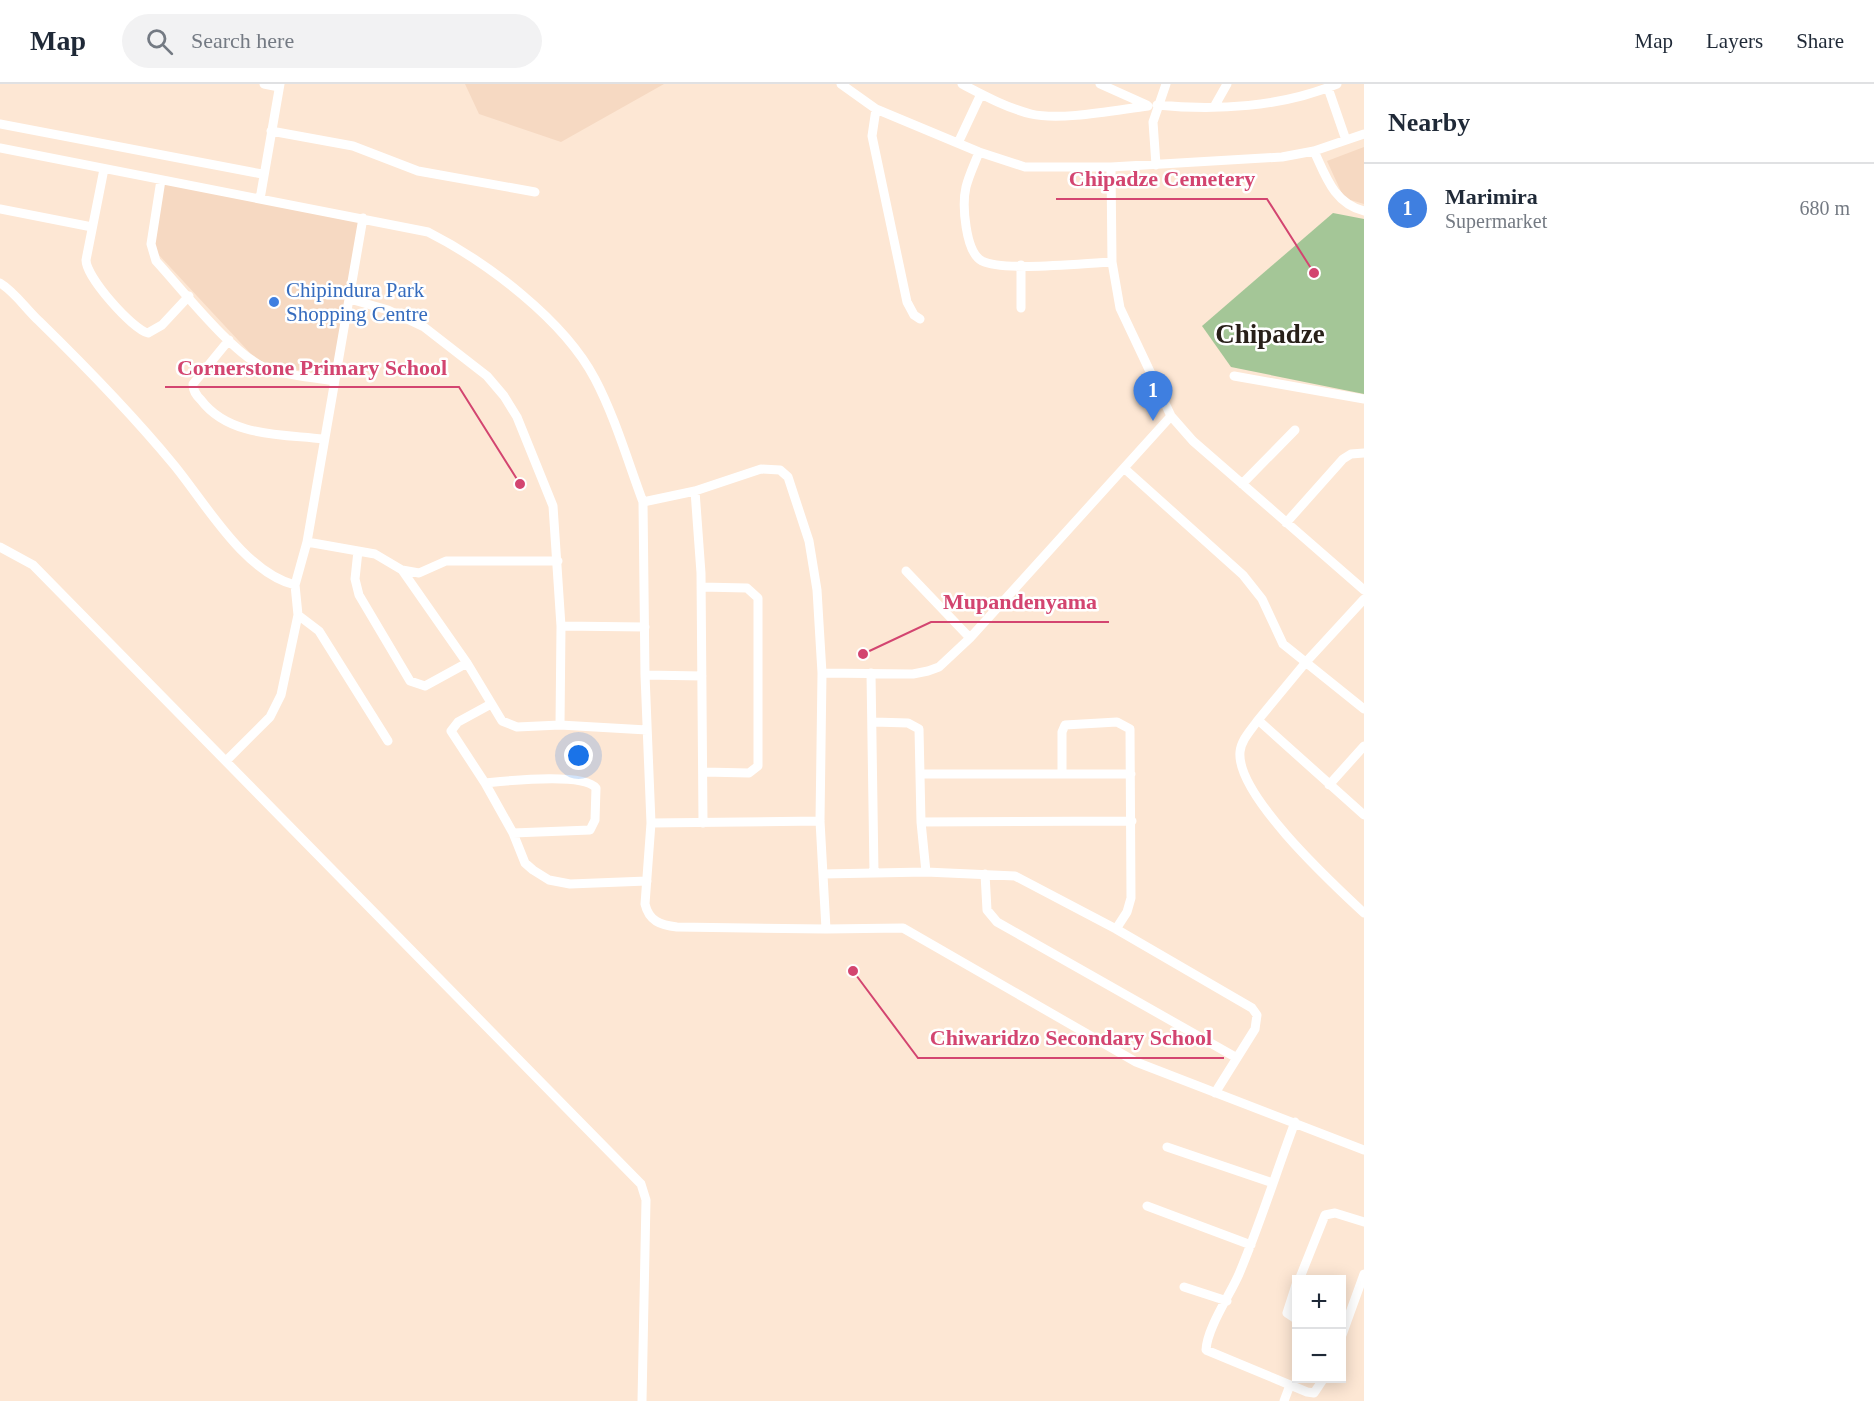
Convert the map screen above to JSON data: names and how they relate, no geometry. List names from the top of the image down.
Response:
{
  "districts": ["Chipadze"],
  "places": [
    "Chipadze Cemetery",
    "Chipindura Park Shopping Centre",
    "Cornerstone Primary School",
    "Mupandenyama",
    "Chiwaridzo Secondary School"
  ],
  "page": {
    "header": "Map",
    "search": "Search here",
    "nav": ["Map", "Layers", "Share"],
    "heading": "Nearby",
    "list": [
      {
        "mark": "1",
        "name": "Marimira",
        "note": "Supermarket",
        "value": "680 m"
      }
    ],
    "pins": "1",
    "map_buttons": ["+", "−"]
  }
}
